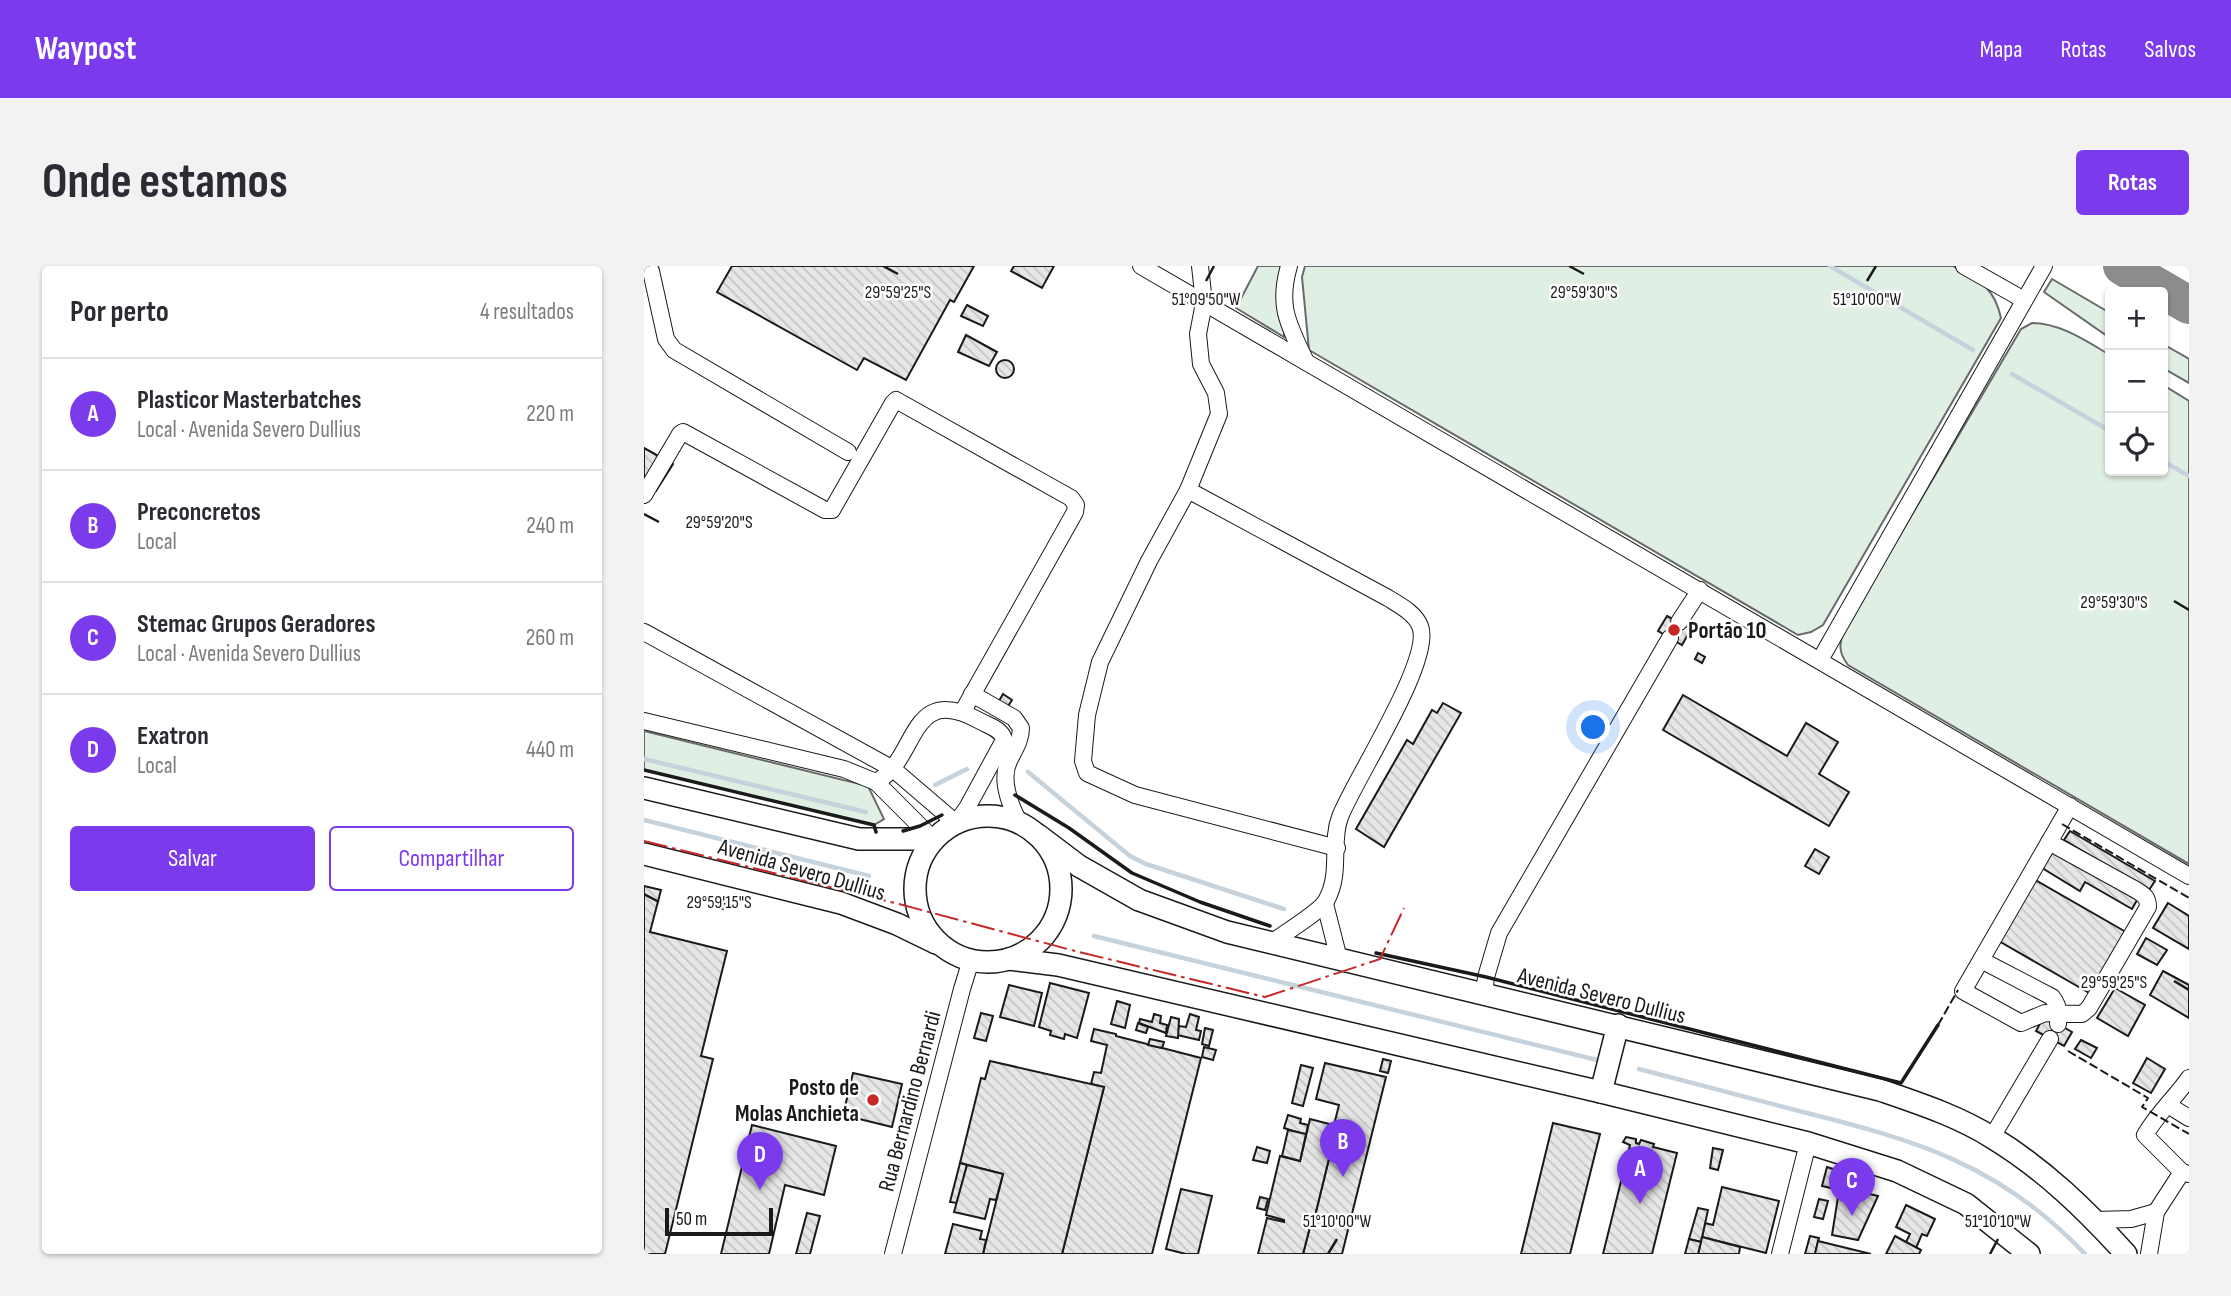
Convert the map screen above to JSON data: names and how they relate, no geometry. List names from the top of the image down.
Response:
{
  "streets": {
    "main road": ["Avenida Severo Dullius"],
    "street": ["Rua Bernardino Bernardi"]
  },
  "crossings": [
    ["Avenida Severo Dullius", "Rua Bernardino Bernardi"]
  ],
  "places": ["Portão 10", "Posto de Molas Anchieta"],
  "scale_bar": "50 m",
  "page": {
    "header": "Waypost",
    "nav": ["Mapa", "Rotas", "Salvos"],
    "buttons": [
      "Rotas",
      ["Salvar", "Compartilhar"]
    ],
    "title": "Onde estamos",
    "heading": ["Por perto", "4 resultados"],
    "map_buttons": ["+", "−"],
    "list": [
      {
        "mark": "A",
        "name": "Plasticor Masterbatches",
        "note": "Local · Avenida Severo Dullius",
        "value": "220 m"
      },
      {
        "mark": "B",
        "name": "Preconcretos",
        "note": "Local",
        "value": "240 m"
      },
      {
        "mark": "C",
        "name": "Stemac Grupos Geradores",
        "note": "Local · Avenida Severo Dullius",
        "value": "260 m"
      },
      {
        "mark": "D",
        "name": "Exatron",
        "note": "Local",
        "value": "440 m"
      }
    ],
    "pins": [
      "B",
      "D",
      "A",
      "C"
    ],
    "scale": "50 m"
  },
  "coordinates": [
    "29°59'30\"S",
    "29°59'25\"S",
    "51°09'50\"W",
    "51°10'00\"W",
    "29°59'20\"S",
    "29°59'15\"S",
    "51°10'10\"W"
  ]
}
